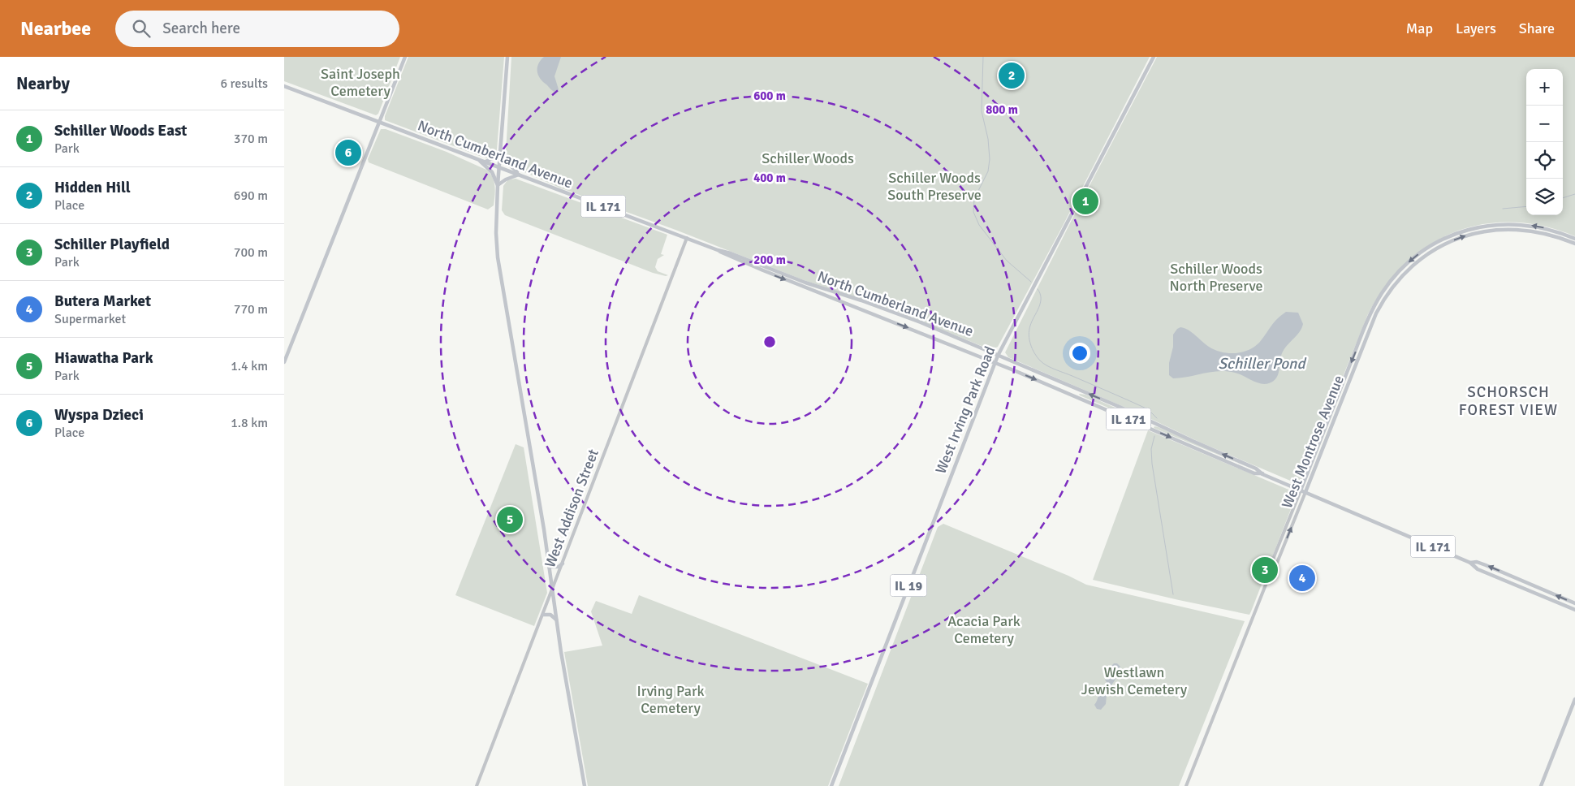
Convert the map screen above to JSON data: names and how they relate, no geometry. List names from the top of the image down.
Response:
{
  "streets": {
    "main road": [
      "North Cumberland Avenue",
      "IL 171",
      "West Irving Park Road",
      "West Montrose Avenue",
      "IL 19"
    ],
    "street": ["West Addison Street"]
  },
  "crossings": [
    ["North Cumberland Avenue", "IL 171"],
    ["North Cumberland Avenue", "West Irving Park Road"],
    ["North Cumberland Avenue", "West Montrose Avenue"],
    ["North Cumberland Avenue", "West Addison Street"]
  ],
  "districts": ["SCHORSCH FOREST VIEW"],
  "water": ["Schiller Pond"],
  "parks": [
    "Saint Joseph Cemetery",
    "Schiller Woods",
    "Schiller Woods South Preserve",
    "Schiller Woods North Preserve",
    "Acacia Park Cemetery",
    "Westlawn Jewish Cemetery",
    "Irving Park Cemetery"
  ],
  "page": {
    "header": "Nearbee",
    "search": "Search here",
    "nav": ["Map", "Layers", "Share"],
    "heading": ["Nearby", "6 results"],
    "pins": [
      "2",
      "6",
      "1",
      "5",
      "3",
      "4"
    ],
    "map_buttons": ["+", "−"],
    "list": [
      {
        "mark": "1",
        "name": "Schiller Woods East",
        "note": "Park",
        "value": "370 m"
      },
      {
        "mark": "2",
        "name": "Hidden Hill",
        "note": "Place",
        "value": "690 m"
      },
      {
        "mark": "3",
        "name": "Schiller Playfield",
        "note": "Park",
        "value": "700 m"
      },
      {
        "mark": "4",
        "name": "Butera Market",
        "note": "Supermarket",
        "value": "770 m"
      },
      {
        "mark": "5",
        "name": "Hiawatha Park",
        "note": "Park",
        "value": "1.4 km"
      },
      {
        "mark": "6",
        "name": "Wyspa Dzieci",
        "note": "Place",
        "value": "1.8 km"
      }
    ]
  },
  "rings": [
    "600 m",
    "800 m",
    "400 m",
    "200 m"
  ]
}
